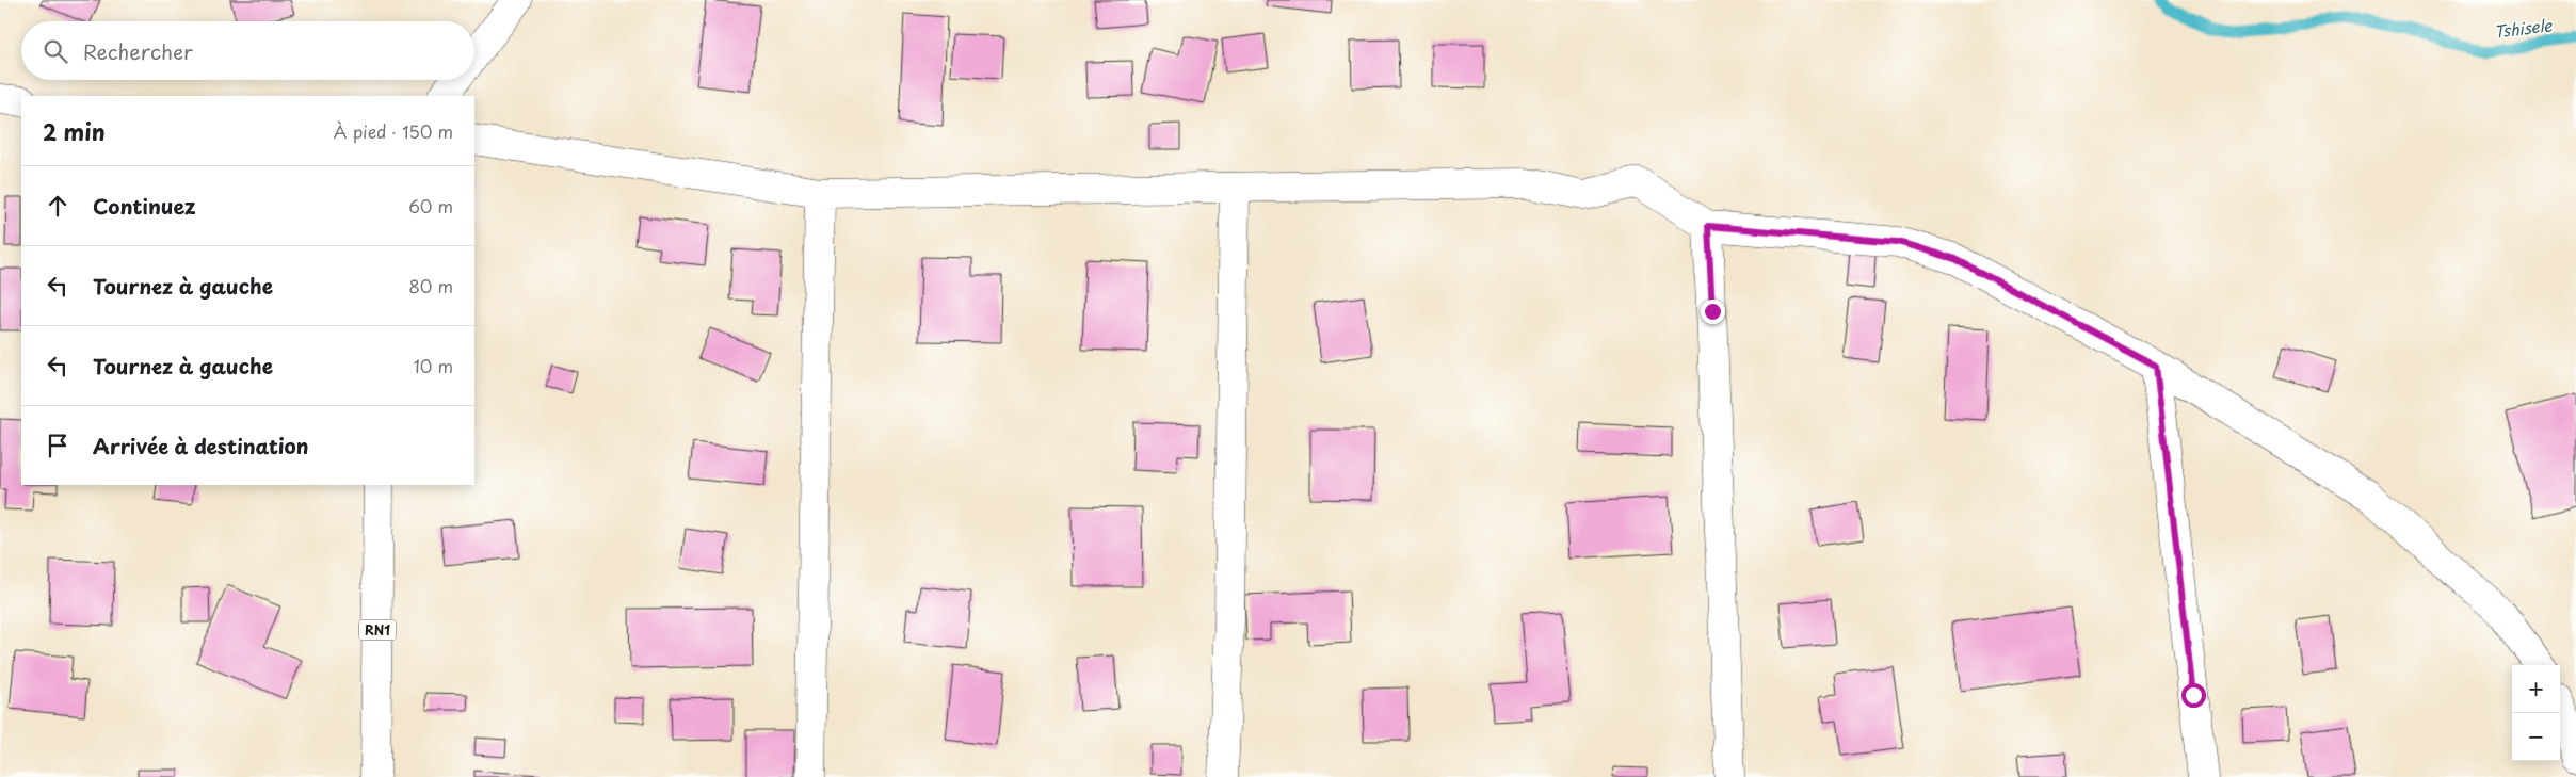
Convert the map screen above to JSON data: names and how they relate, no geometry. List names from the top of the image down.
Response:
{
  "streets": {
    "main road": ["RN1"]
  },
  "water": ["Tshisele"],
  "page": {
    "search": "Rechercher",
    "heading": ["2 min", "À pied · 150 m"],
    "list": [
      ["Continuez", "60 m"],
      ["Tournez à gauche", "80 m"],
      ["Tournez à gauche", "10 m"],
      "Arrivée à destination"
    ],
    "map_buttons": ["+", "−"]
  }
}
